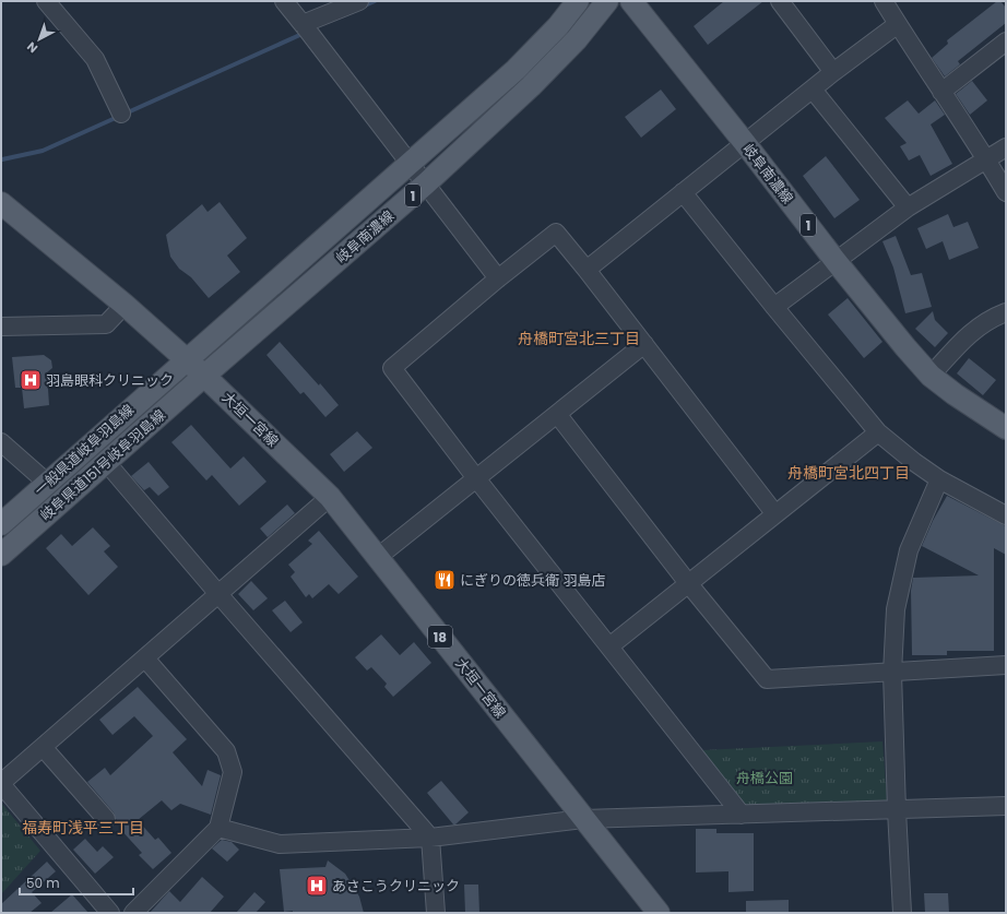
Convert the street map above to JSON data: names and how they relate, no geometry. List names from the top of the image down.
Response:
{
  "streets": {
    "main road": [
      "岐阜南濃線",
      "1",
      "大垣一宮線",
      "一般県道岐阜羽島線",
      "岐阜県道151号岐阜羽島線",
      "18"
    ]
  },
  "crossings": [
    ["岐阜南濃線", "大垣一宮線"],
    ["岐阜南濃線", "一般県道岐阜羽島線"],
    ["岐阜南濃線", "岐阜県道151号岐阜羽島線"],
    ["大垣一宮線", "岐阜県道151号岐阜羽島線"]
  ],
  "districts": ["舟橋町宮北三丁目", "舟橋町宮北四丁目", "福寿町浅平三丁目"],
  "parks": ["舟橋公園"],
  "places": {
    "hospital": ["羽島眼科クリニック", "あさこうクリニック"],
    "restaurant": ["にぎりの徳兵衛 羽島店"]
  },
  "scale_bar": "50 m",
  "north": "bottom left"
}
